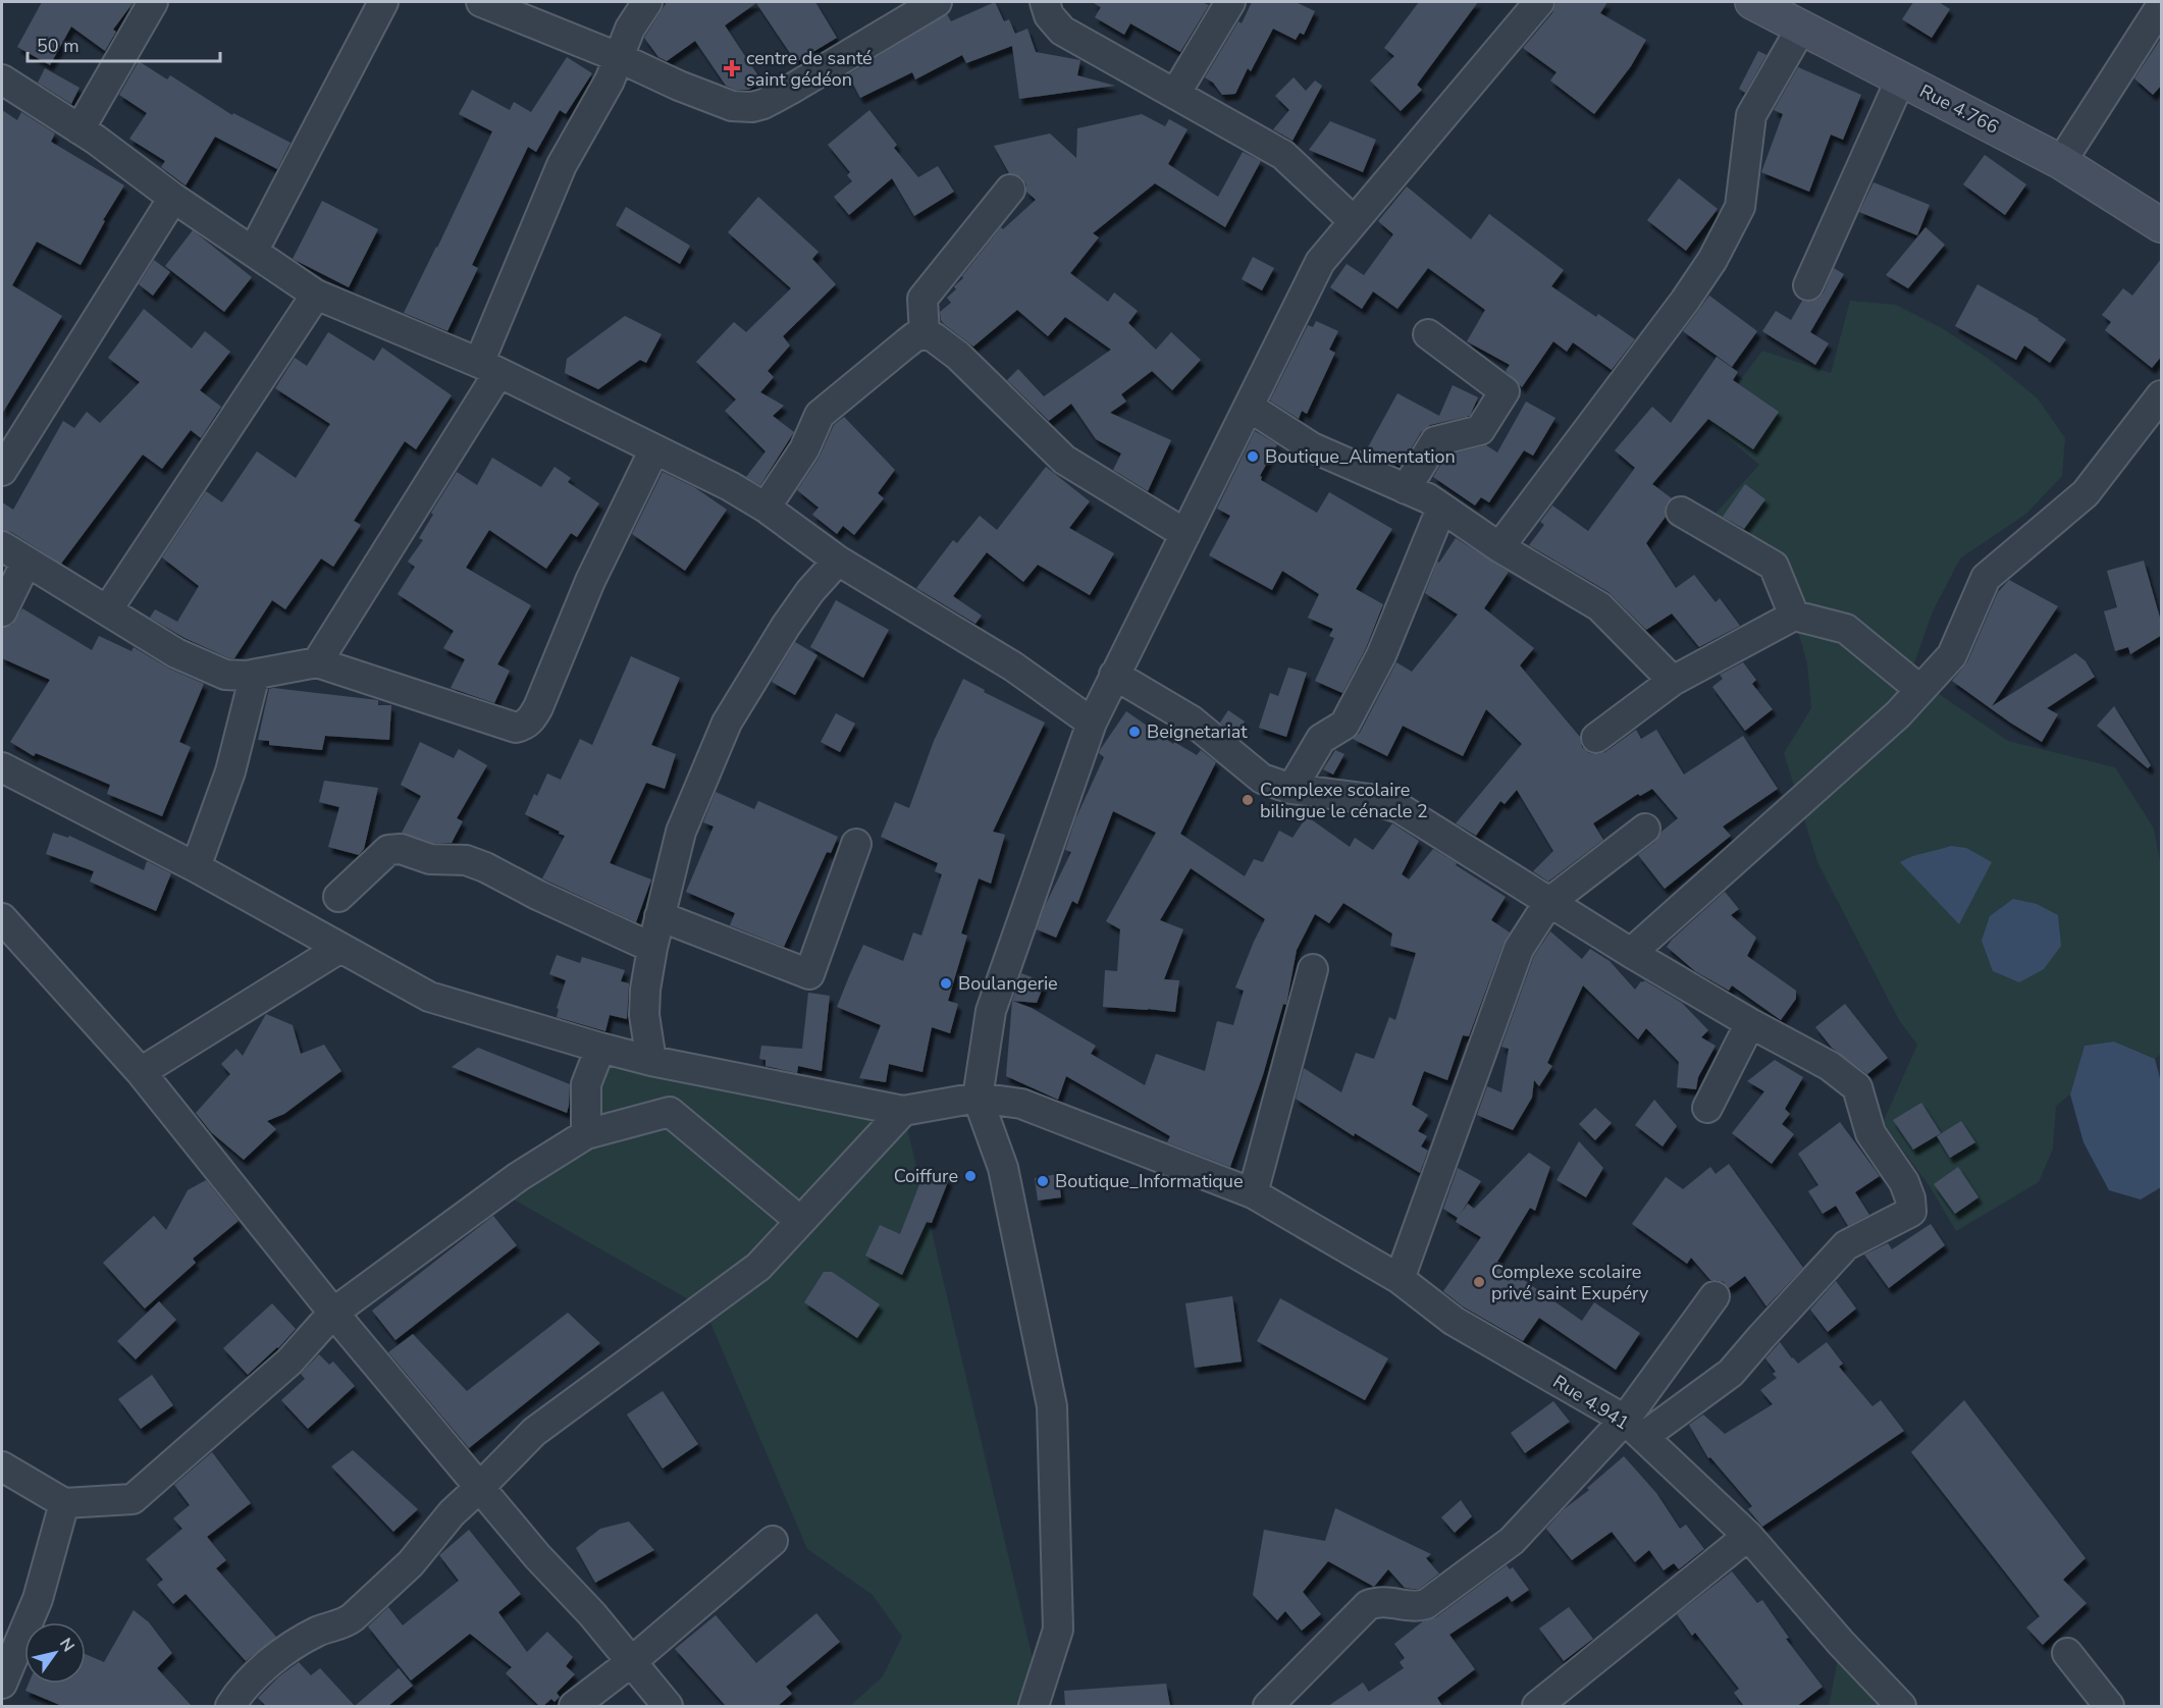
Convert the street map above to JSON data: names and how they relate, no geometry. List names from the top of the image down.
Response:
{
  "streets": {
    "street": ["Rue 4.766", "Rue 4.941"]
  },
  "places": {
    "health": ["centre de santé saint gédéon"],
    "other": [
      "Boutique_Alimentation",
      "Beignetariat",
      "Complexe scolaire bilingue le cénacle 2",
      "Boulangerie",
      "Coiffure",
      "Boutique_Informatique",
      "Complexe scolaire privé saint Exupéry"
    ]
  },
  "scale_bar": "50 m",
  "north": "top right"
}
